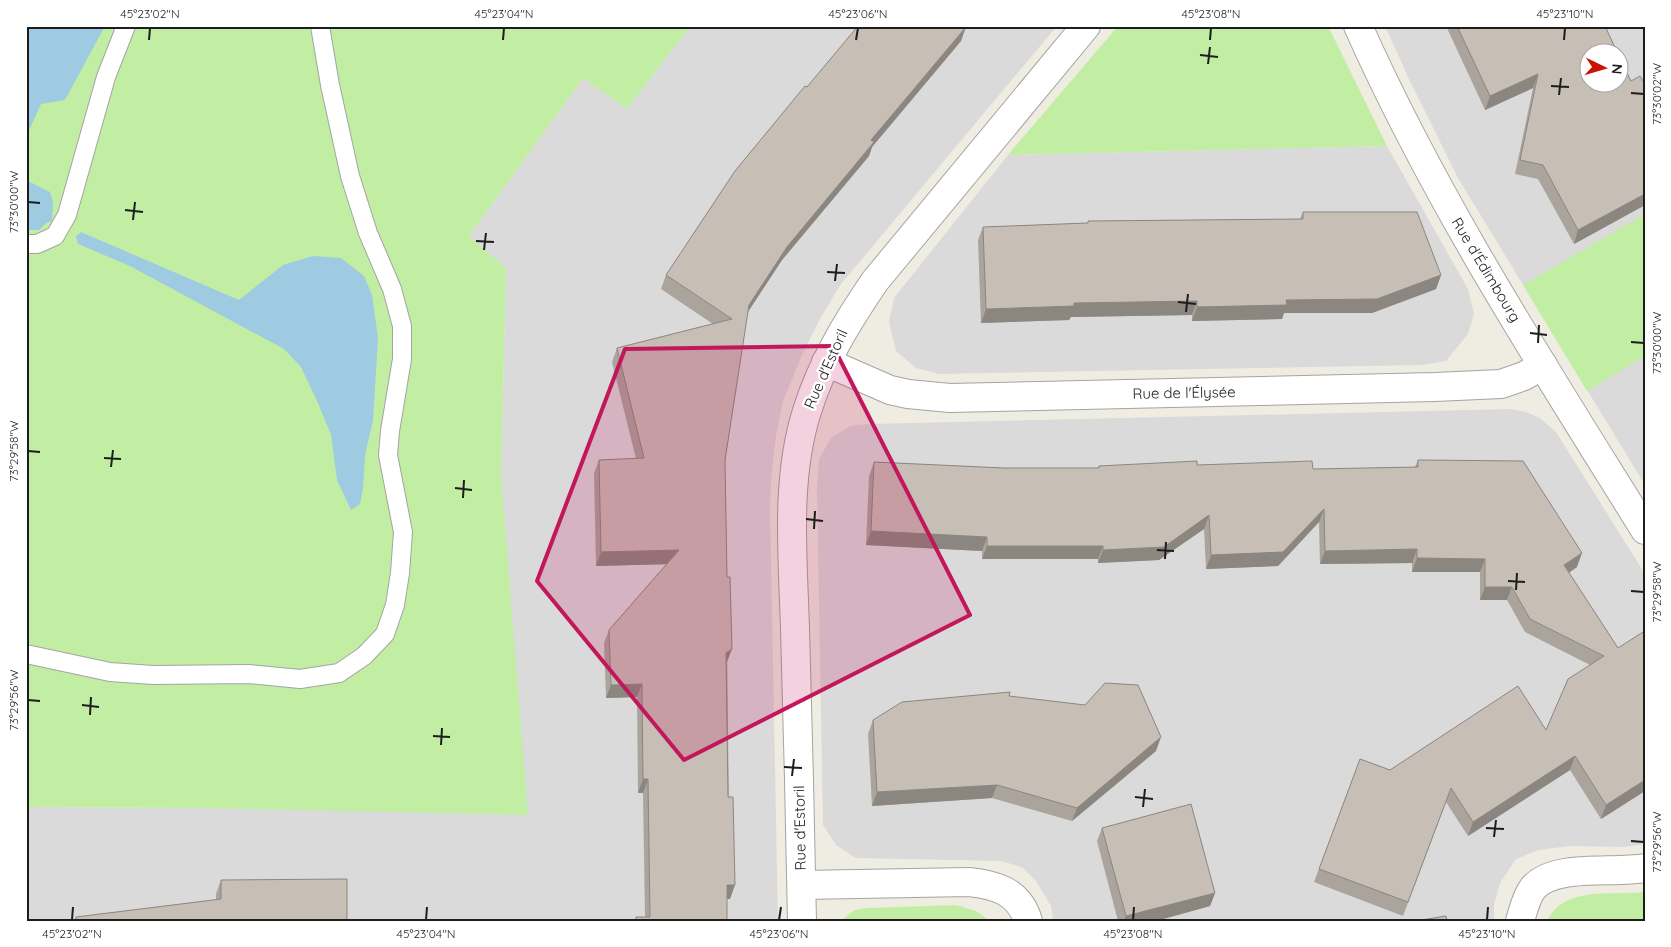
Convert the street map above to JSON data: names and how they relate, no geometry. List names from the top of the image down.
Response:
{
  "streets": {
    "street": ["Rue d'Édimbourg", "Rue d'Estoril", "Rue de l'Élysée"]
  },
  "crossings": [
    ["Rue d'Édimbourg", "Rue de l'Élysée"],
    ["Rue d'Estoril", "Rue de l'Élysée"]
  ],
  "north": "right",
  "coordinates": [
    "45°23'02\"N",
    "45°23'04\"N",
    "45°23'06\"N",
    "45°23'08\"N",
    "45°23'10\"N",
    "73°30'02\"W",
    "73°30'00\"W",
    "73°29'58\"W",
    "73°29'56\"W"
  ]
}
